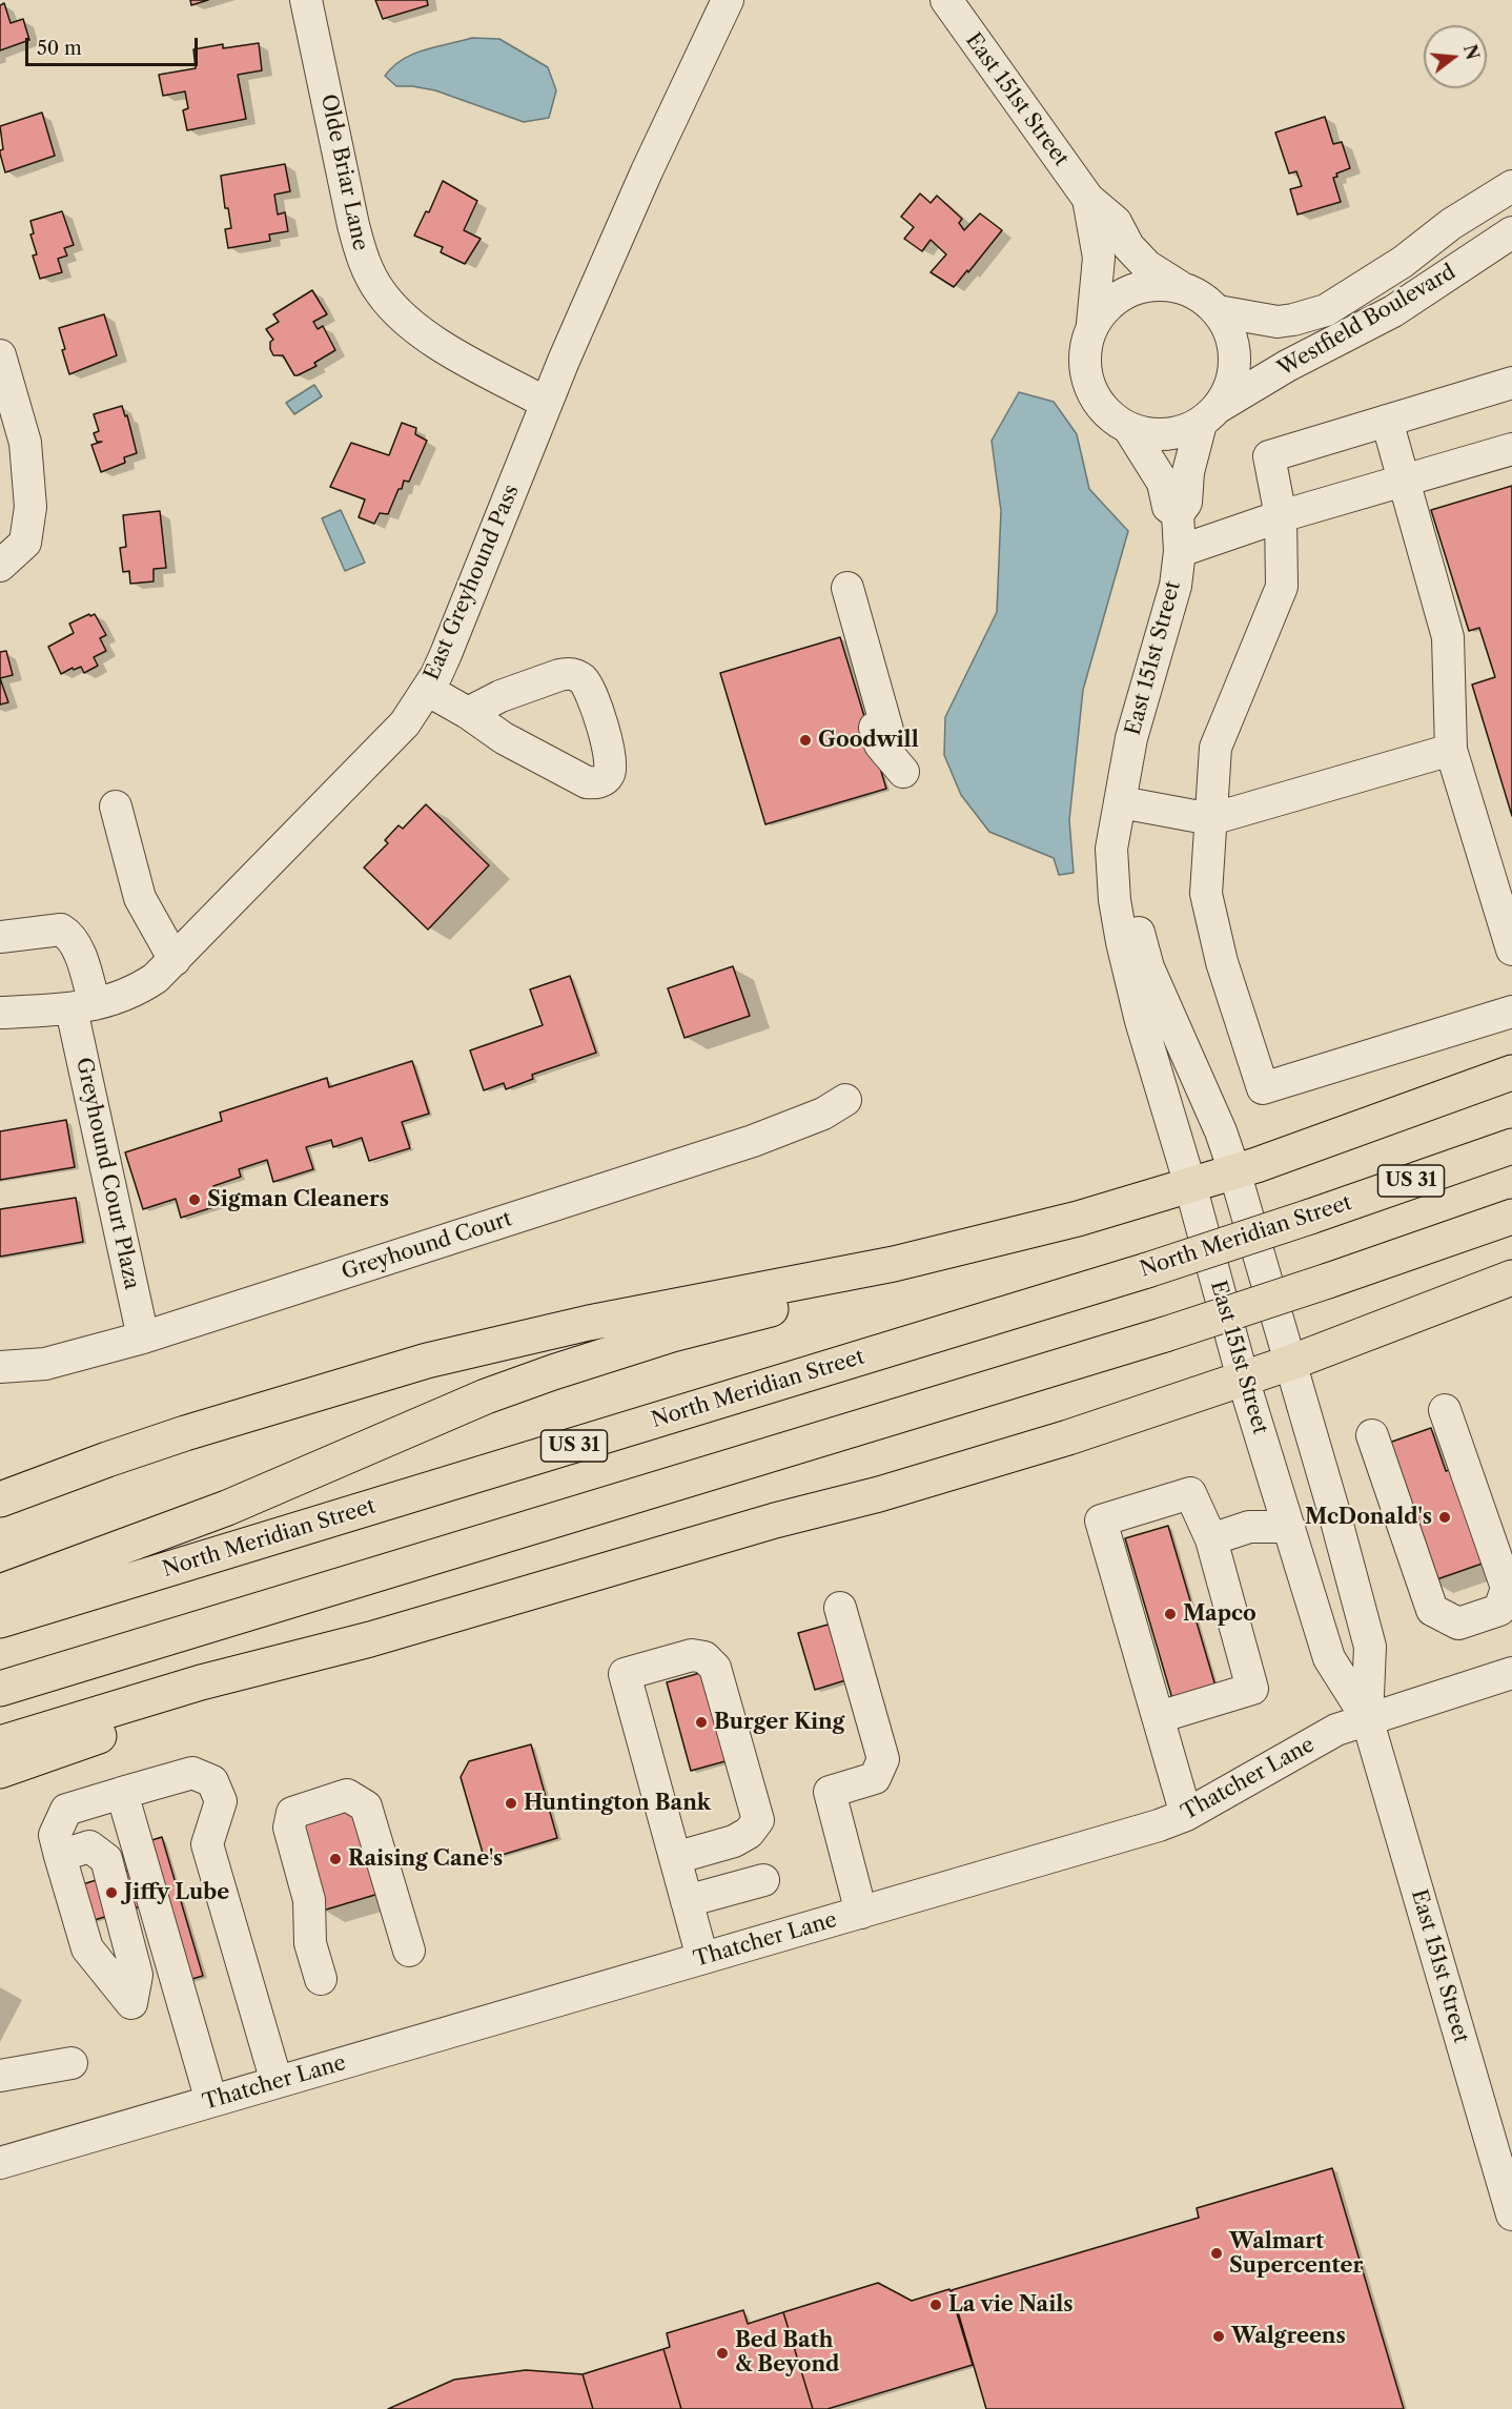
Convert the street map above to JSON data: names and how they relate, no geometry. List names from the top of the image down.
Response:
{
  "streets": {
    "highway": ["US 31", "North Meridian Street"],
    "street": [
      "East 151st Street",
      "Olde Briar Lane",
      "Westfield Boulevard",
      "East Greyhound Pass",
      "Greyhound Court Plaza",
      "Greyhound Court",
      "Thatcher Lane"
    ]
  },
  "crossings": [
    ["East 151st Street", "Westfield Boulevard"],
    ["East 151st Street", "Thatcher Lane"],
    ["Olde Briar Lane", "East Greyhound Pass"],
    ["East Greyhound Pass", "Greyhound Court Plaza"],
    ["Greyhound Court Plaza", "Greyhound Court"]
  ],
  "places": [
    "Goodwill",
    "Sigman Cleaners",
    "McDonald's",
    "Mapco",
    "Burger King",
    "Huntington Bank",
    "Raising Cane's",
    "Jiffy Lube",
    "Walmart Supercenter",
    "La vie Nails",
    "Walgreens",
    "Bed Bath & Beyond"
  ],
  "scale_bar": "50 m",
  "north": "right"
}
